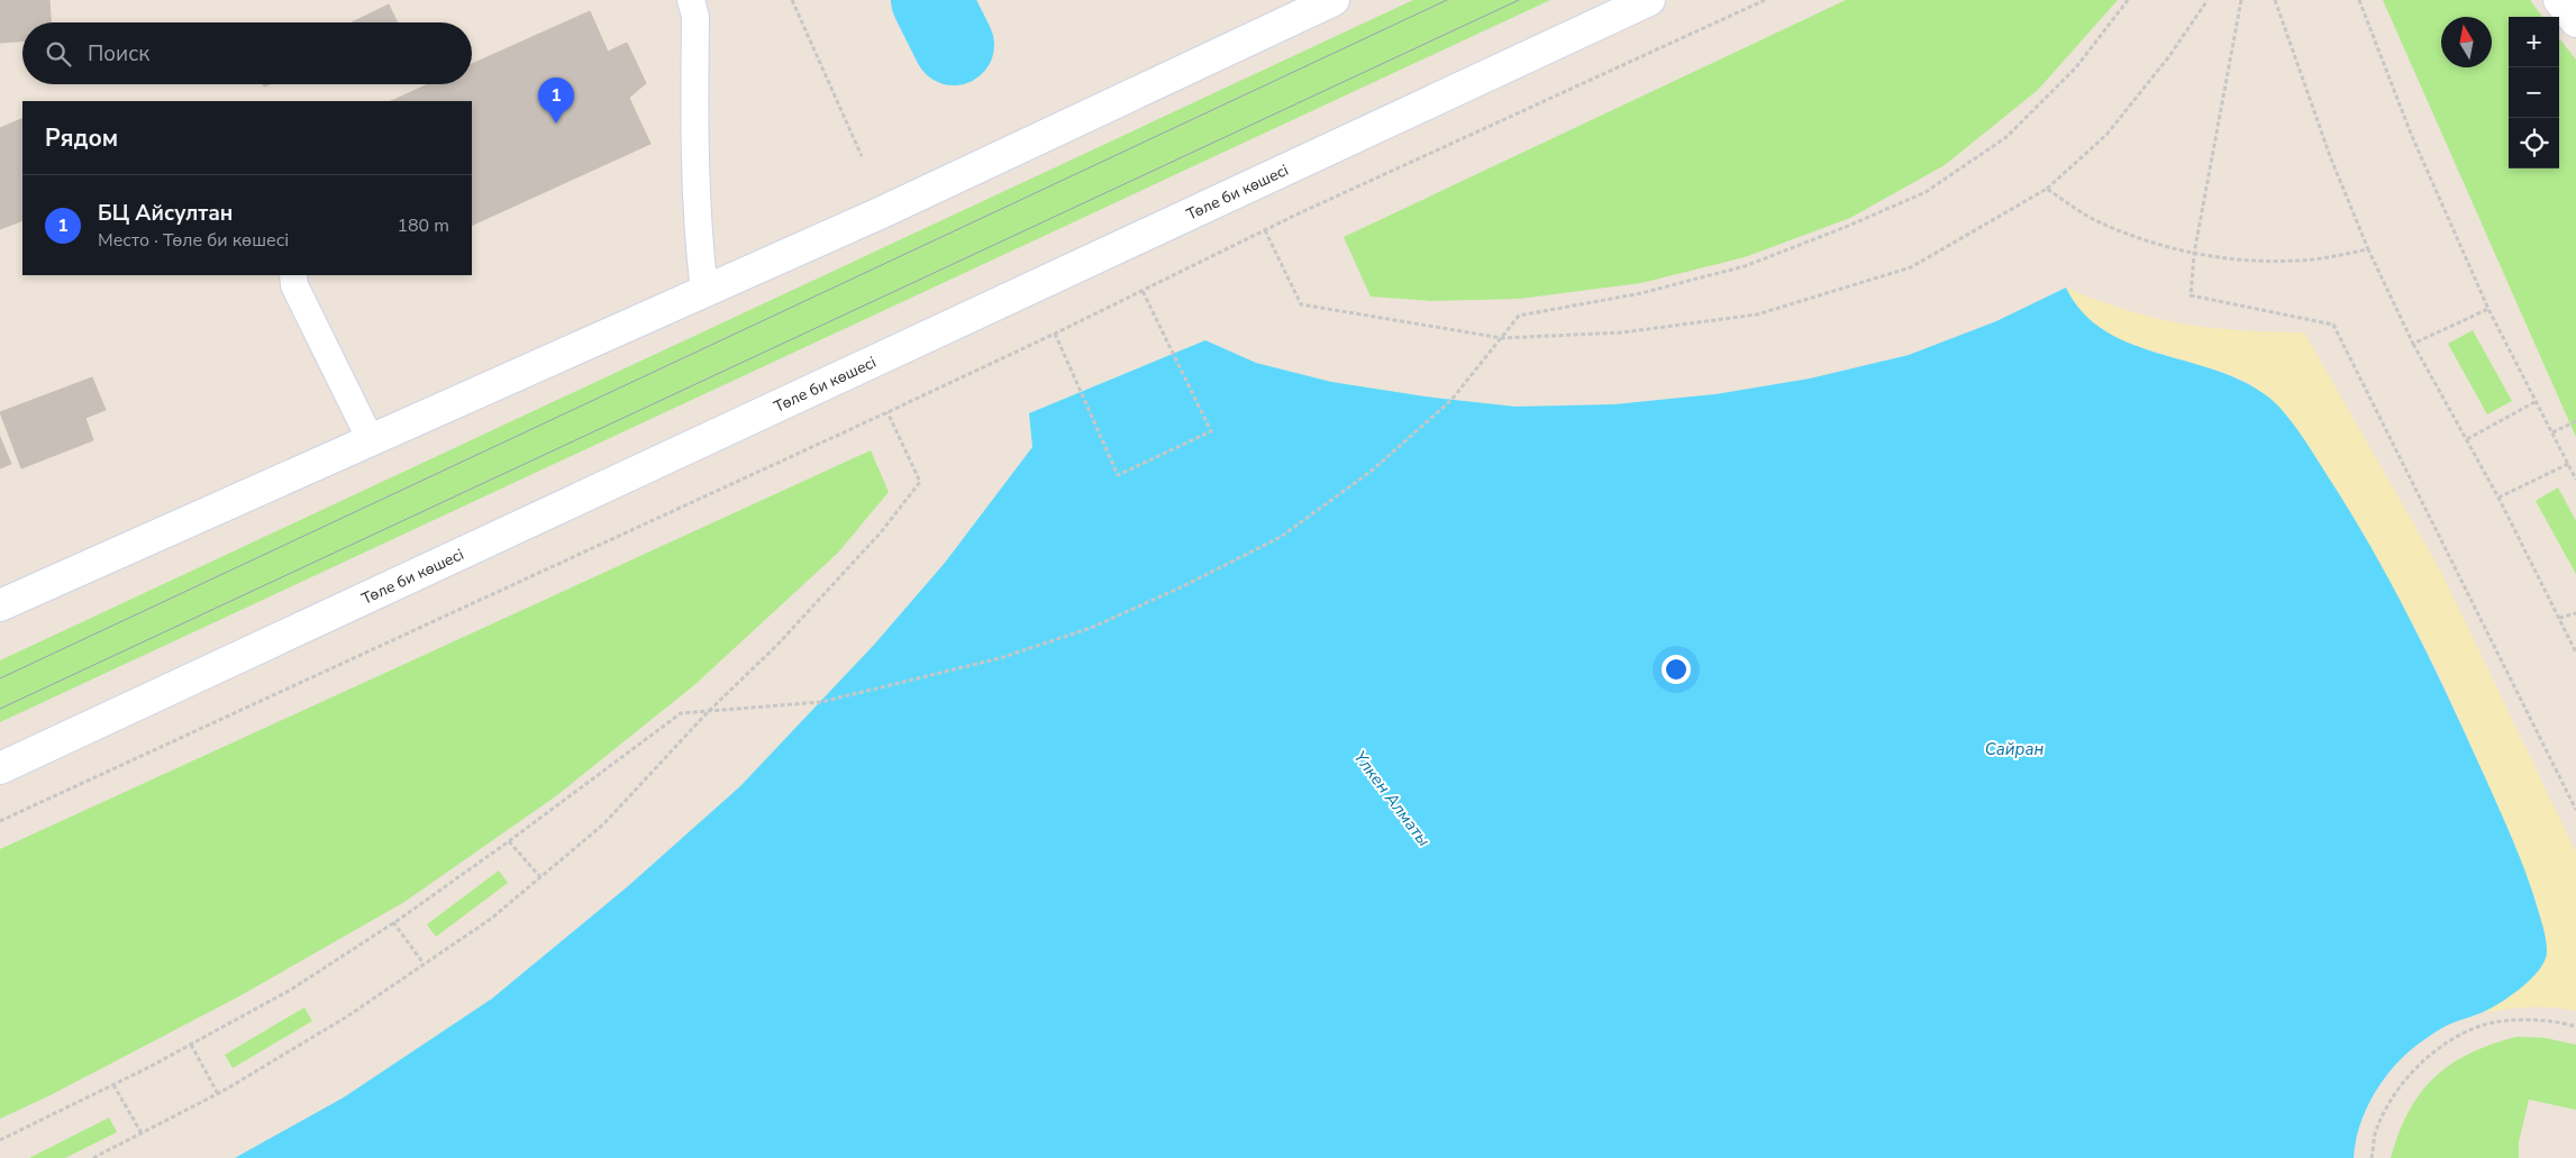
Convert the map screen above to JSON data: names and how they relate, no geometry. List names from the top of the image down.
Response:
{
  "streets": {
    "main road": ["Төле би көшесі"]
  },
  "water": ["Сайран", "Үлкен Алматы"],
  "north": "top",
  "page": {
    "map_buttons": ["+", "−"],
    "search": "Поиск",
    "pins": "1",
    "heading": "Рядом",
    "list": [
      {
        "mark": "1",
        "name": "БЦ Айсултан",
        "note": "Место · Төле би көшесі",
        "value": "180 m"
      }
    ]
  }
}
